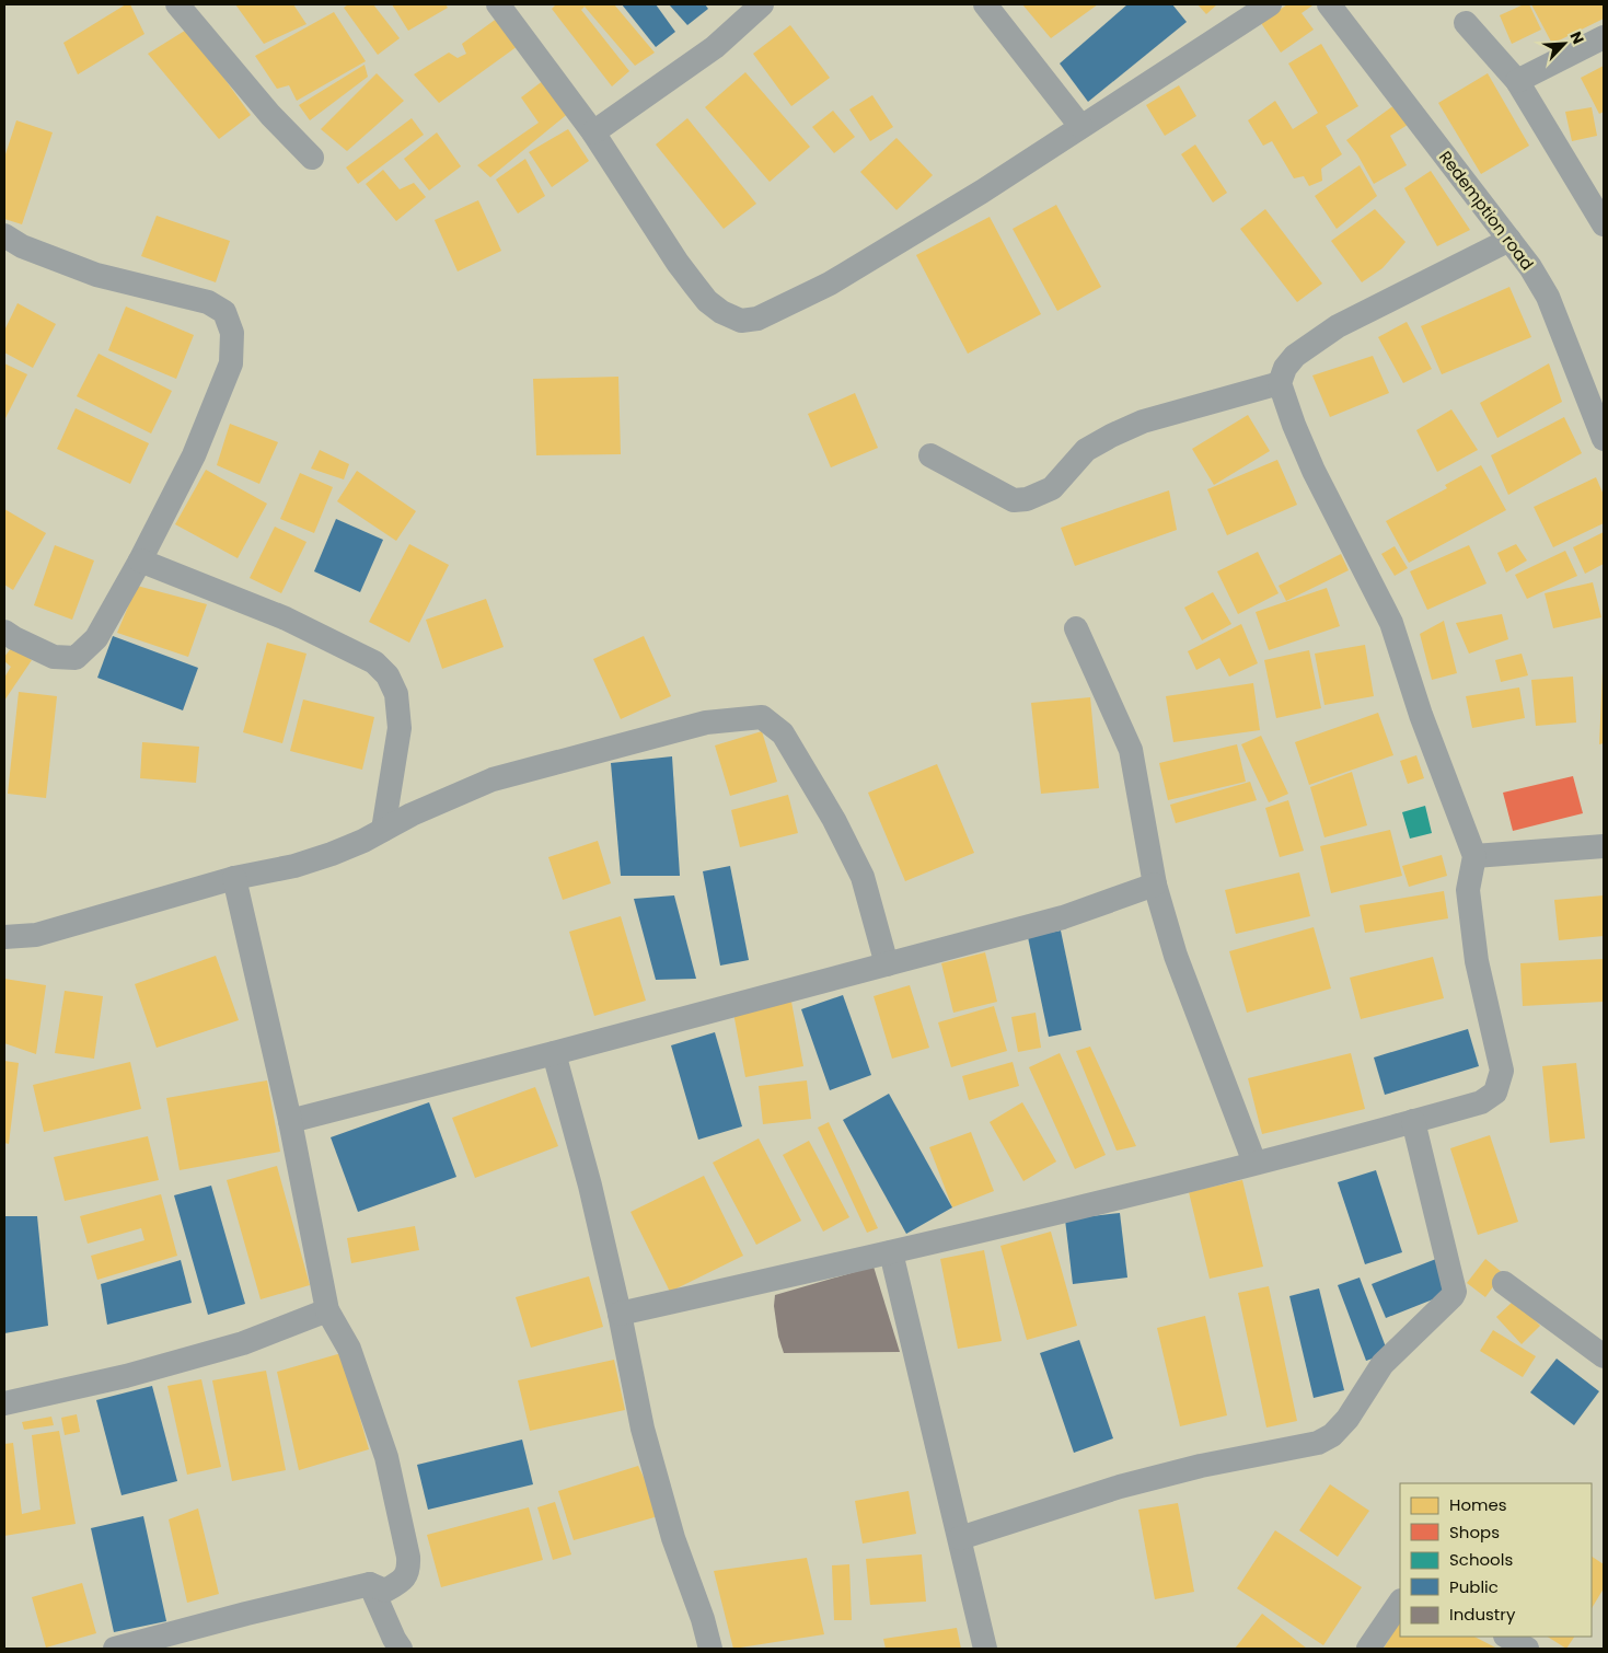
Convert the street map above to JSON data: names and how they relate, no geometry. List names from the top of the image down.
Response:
{
  "streets": {
    "street": ["Redemption road"]
  },
  "legend": [
    "Homes",
    "Shops",
    "Schools",
    "Public",
    "Industry"
  ],
  "north": "top right"
}
